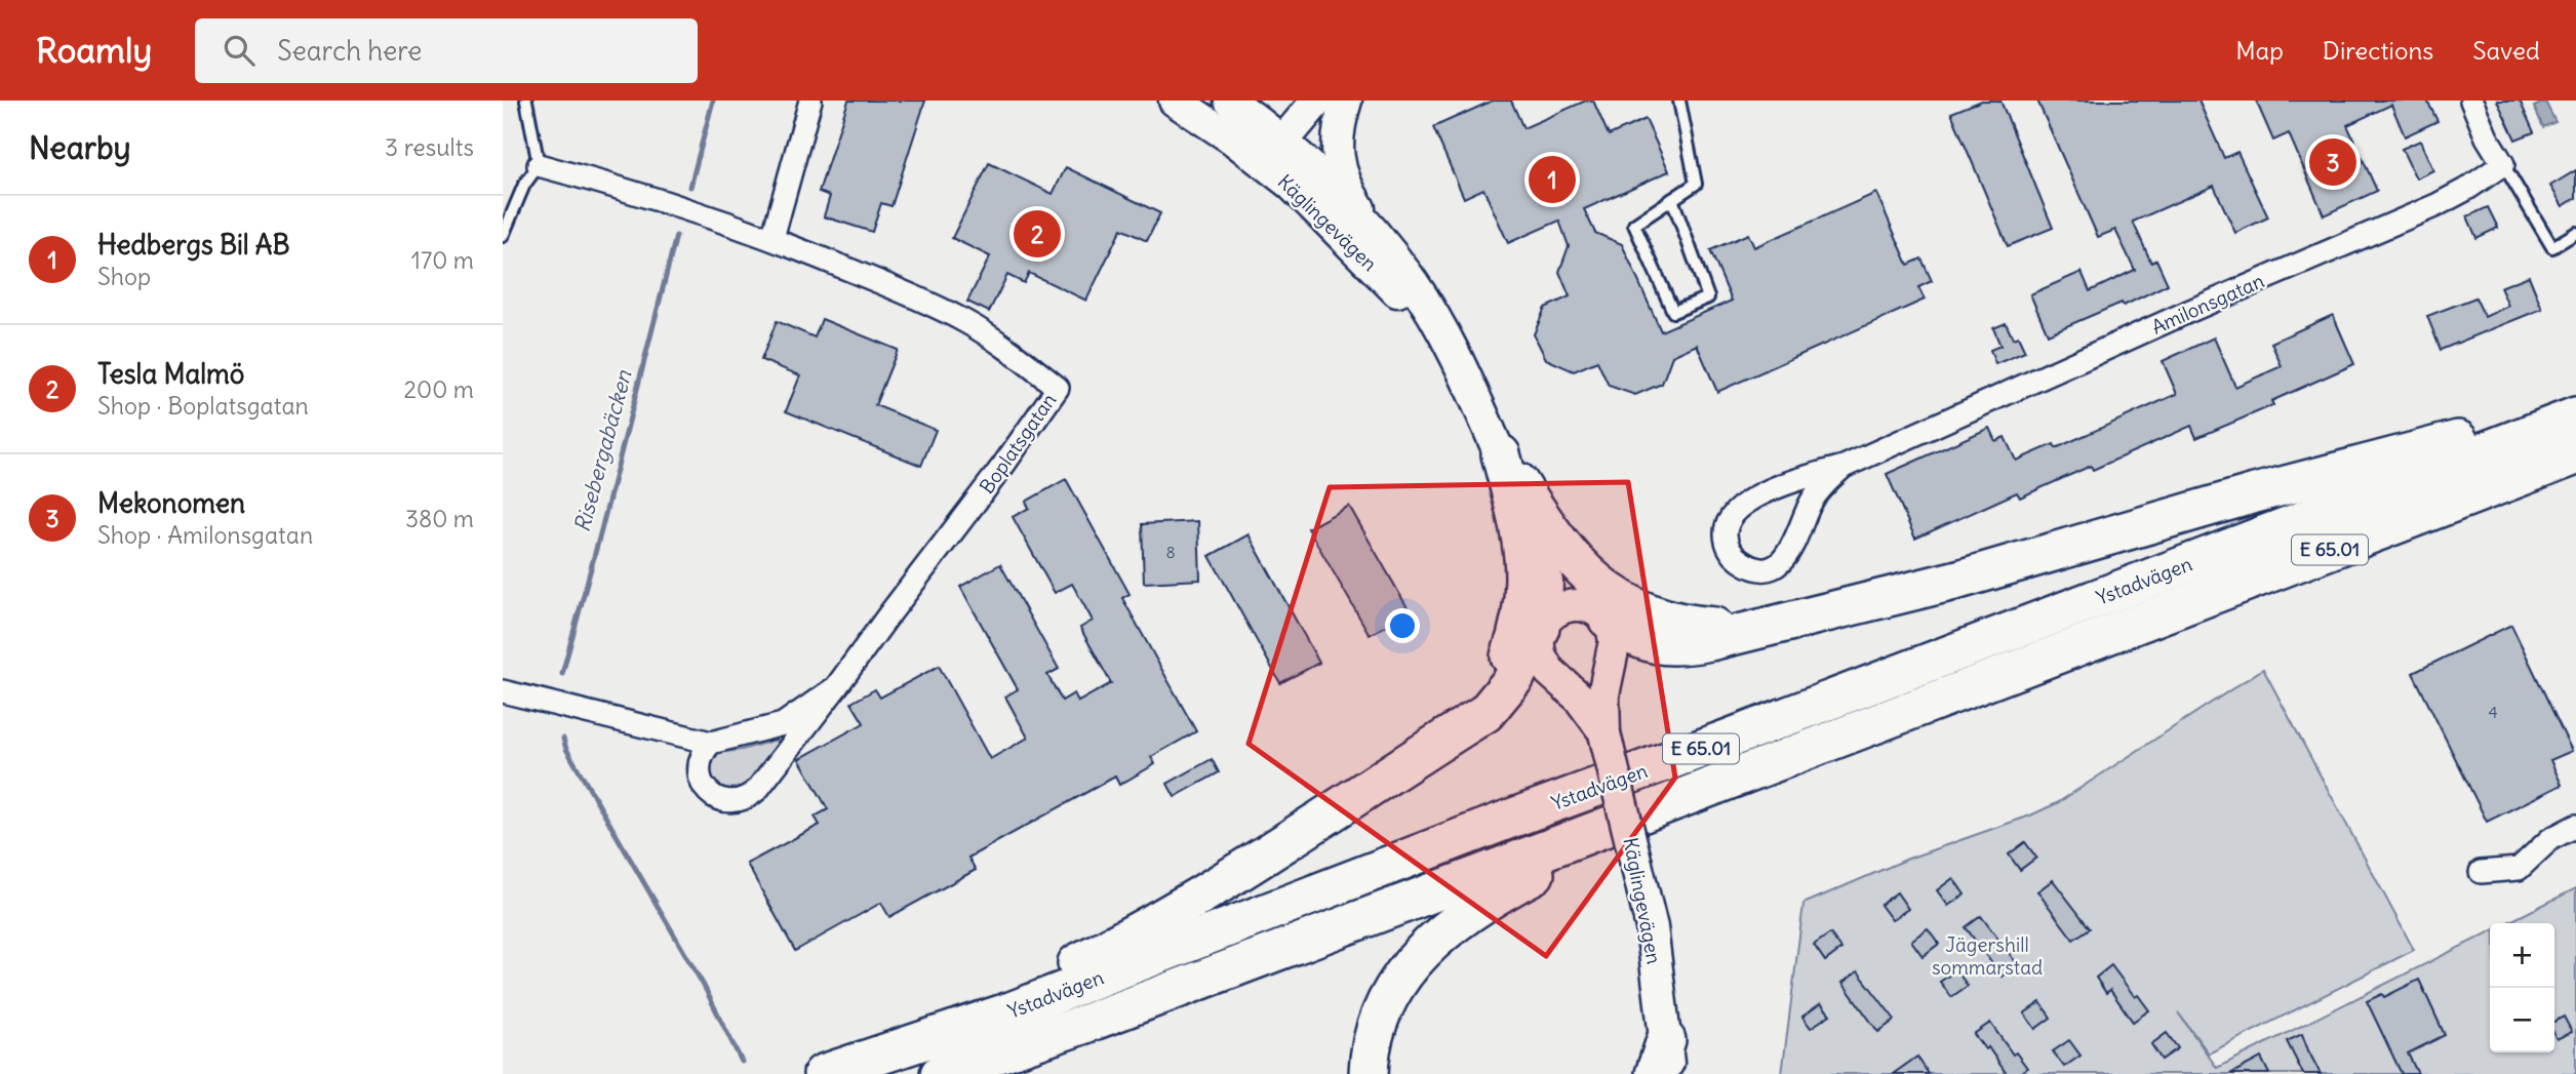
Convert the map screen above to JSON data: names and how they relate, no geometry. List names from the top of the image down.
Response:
{
  "streets": {
    "highway": ["E 65.01", "Ystadvägen"],
    "main road": ["Käglingevägen"],
    "street": ["Amilonsgatan", "Boplatsgatan"]
  },
  "water": ["Risebergabäcken"],
  "parks": ["Jägershill sommarstad"],
  "house_numbers": ["8", "4"],
  "page": {
    "header": "Roamly",
    "search": "Search here",
    "nav": ["Map", "Directions", "Saved"],
    "heading": ["Nearby", "3 results"],
    "pins": ["3", "1", "2"],
    "list": [
      {
        "mark": "1",
        "name": "Hedbergs Bil AB",
        "note": "Shop",
        "value": "170 m"
      },
      {
        "mark": "2",
        "name": "Tesla Malmö",
        "note": "Shop · Boplatsgatan",
        "value": "200 m"
      },
      {
        "mark": "3",
        "name": "Mekonomen",
        "note": "Shop · Amilonsgatan",
        "value": "380 m"
      }
    ],
    "map_buttons": ["+", "−"]
  }
}
